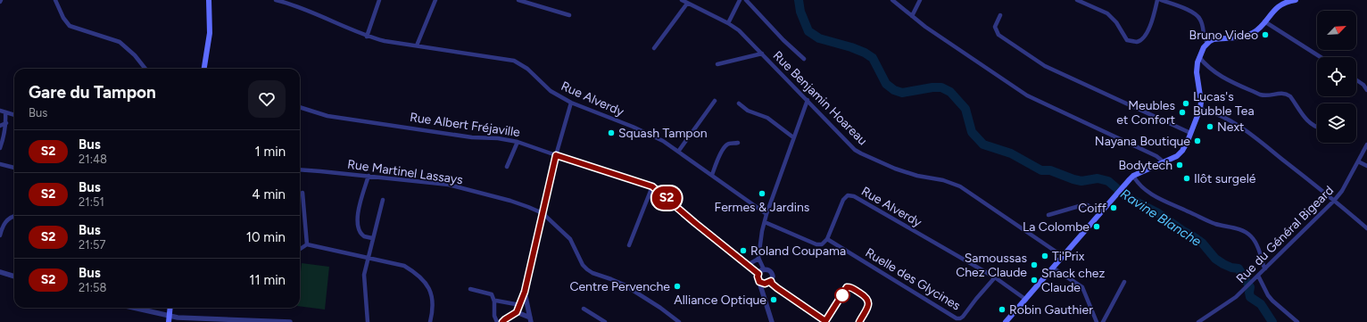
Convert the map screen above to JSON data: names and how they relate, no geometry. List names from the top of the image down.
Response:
{
  "streets": {
    "street": [
      "Rue Benjamin Hoareau",
      "Rue Alverdy",
      "Rue Albert Fréjaville",
      "Rue Martinel Lassays",
      "Rue du Général Bigeard",
      "Ruelle des Glycines"
    ]
  },
  "crossings": [
    ["Rue Alverdy", "Ruelle des Glycines"]
  ],
  "water": ["Ravine Blanche"],
  "places": [
    "Bruno Video",
    "Lucas's Bubble Tea",
    "Meubles et Confort",
    "Next",
    "Squash Tampon",
    "Nayana Boutique",
    "Bodytech",
    "Ilôt surgelé",
    "Fermes & Jardins",
    "Coiff",
    "La Colombe",
    "Roland Coupama",
    "Ti'Prix",
    "Samoussas Chez Claude",
    "Snack chez Claude",
    "Centre Pervenche",
    "Alliance Optique",
    "Robin Gauthier"
  ],
  "lines": ["bus line S2"],
  "north": "top right",
  "page": {
    "on_map": "S2",
    "heading": ["Gare du Tampon", "Bus"],
    "list": [
      {
        "mark": "S2",
        "name": "Bus",
        "note": "21:48",
        "value": "1 min"
      },
      {
        "mark": "S2",
        "name": "Bus",
        "note": "21:51",
        "value": "4 min"
      },
      {
        "mark": "S2",
        "name": "Bus",
        "note": "21:57",
        "value": "10 min"
      },
      {
        "mark": "S2",
        "name": "Bus",
        "note": "21:58",
        "value": "11 min"
      }
    ]
  }
}
